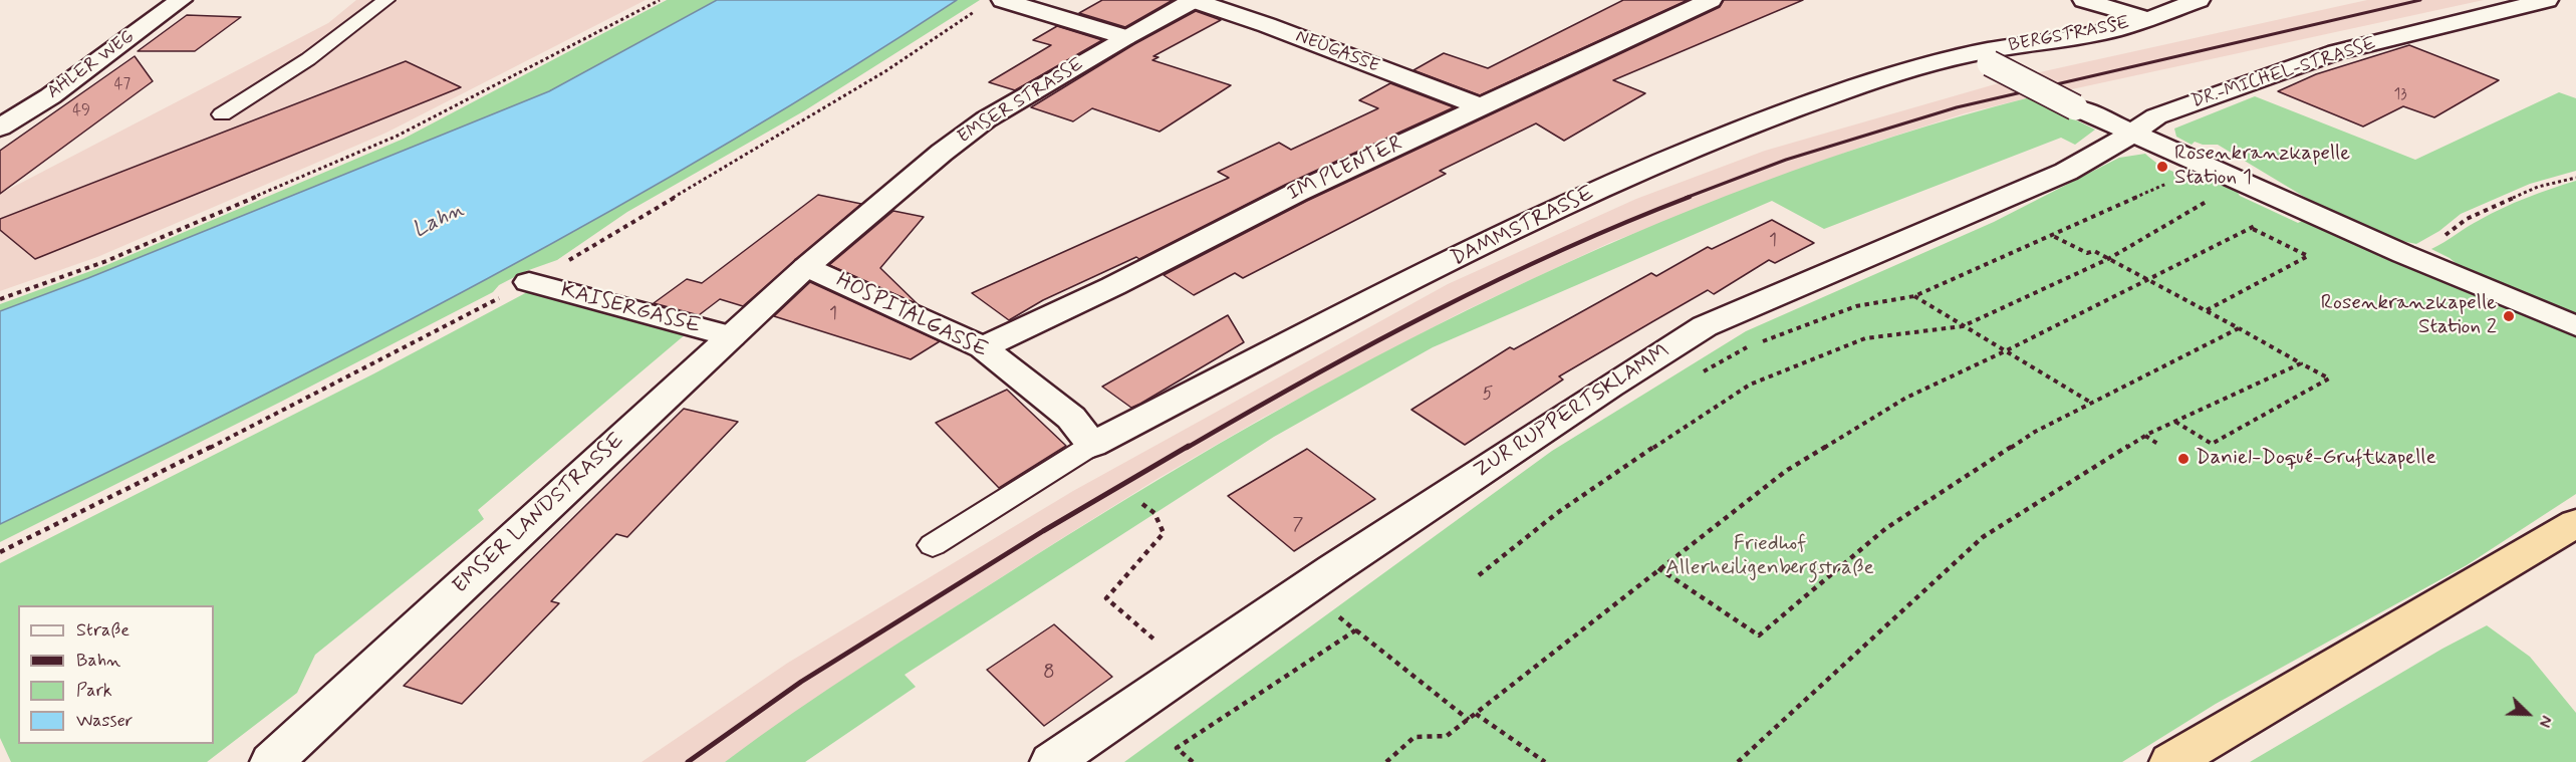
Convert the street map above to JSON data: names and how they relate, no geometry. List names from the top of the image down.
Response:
{
  "streets": {
    "street": [
      "BERGSTRASSE",
      "NEUGASSE",
      "AHLER WEG",
      "DR.-MICHEL-STRASSE",
      "EMSER STRASSE",
      "IM PLENTER",
      "DAMMSTRASSE",
      "KAISERGASSE",
      "HOSPITALGASSE",
      "ZUR RUPPERTSKLAMM",
      "EMSER LANDSTRASSE"
    ]
  },
  "crossings": [
    ["BERGSTRASSE", "DAMMSTRASSE"],
    ["NEUGASSE", "EMSER STRASSE"],
    ["NEUGASSE", "IM PLENTER"],
    ["DR.-MICHEL-STRASSE", "ZUR RUPPERTSKLAMM"],
    ["EMSER STRASSE", "HOSPITALGASSE"],
    ["EMSER STRASSE", "EMSER LANDSTRASSE"],
    ["IM PLENTER", "HOSPITALGASSE"],
    ["DAMMSTRASSE", "HOSPITALGASSE"],
    ["KAISERGASSE", "EMSER LANDSTRASSE"],
    ["HOSPITALGASSE", "EMSER LANDSTRASSE"]
  ],
  "water": ["Lahn"],
  "parks": ["Friedhof Allerheiligenbergstraße"],
  "places": ["Rosenkranzkapelle Station 1", "Rosenkranzkapelle Station 2", "Daniel-Doqué-Gruftkapelle"],
  "house_numbers": [
    "47",
    "13",
    "49",
    "1",
    "1",
    "5",
    "7",
    "8"
  ],
  "legend": [
    "Straße",
    "Bahn",
    "Park",
    "Wasser"
  ],
  "north": "bottom right"
}
